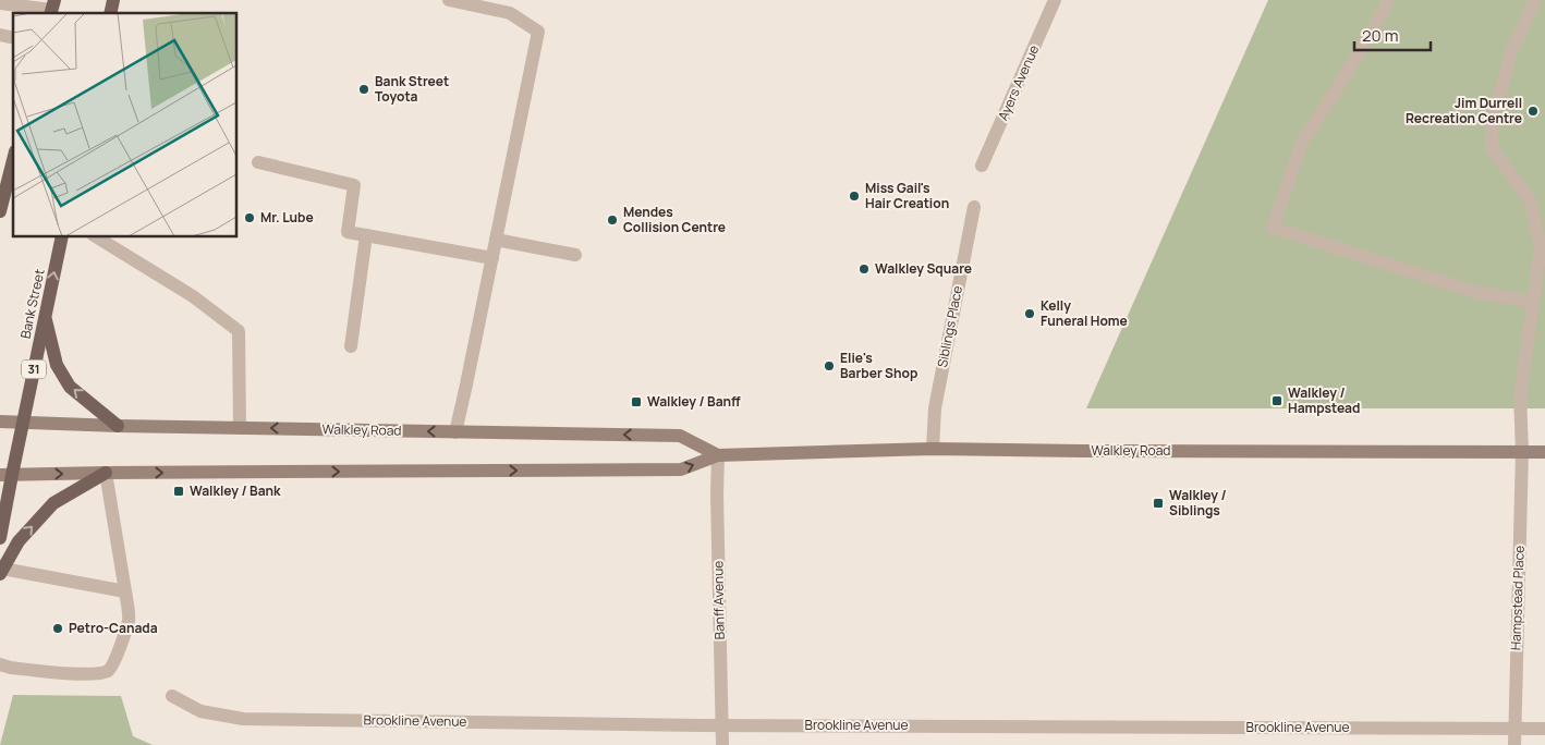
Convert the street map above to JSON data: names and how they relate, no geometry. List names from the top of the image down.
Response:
{
  "streets": {
    "main road": ["Bank Street", "31", "Walkley Road"],
    "street": [
      "Ayers Avenue",
      "Siblings Place",
      "Hampstead Place",
      "Banff Avenue",
      "Brookline Avenue"
    ]
  },
  "crossings": [
    ["Bank Street", "Walkley Road"],
    ["Siblings Place", "Walkley Road"],
    ["Walkley Road", "Hampstead Place"],
    ["Walkley Road", "Banff Avenue"],
    ["Hampstead Place", "Brookline Avenue"],
    ["Banff Avenue", "Brookline Avenue"]
  ],
  "places": {
    "other": [
      "Bank Street Toyota",
      "Jim Durrell Recreation Centre",
      "Miss Gail's Hair Creation",
      "Mr. Lube",
      "Mendes Collision Centre",
      "Walkley Square",
      "Kelly Funeral Home",
      "Elie's Barber Shop",
      "Petro-Canada"
    ],
    "transit": [
      "Walkley / Hampstead",
      "Walkley / Banff",
      "Walkley / Bank",
      "Walkley / Siblings"
    ]
  },
  "scale_bar": "20 m"
}
